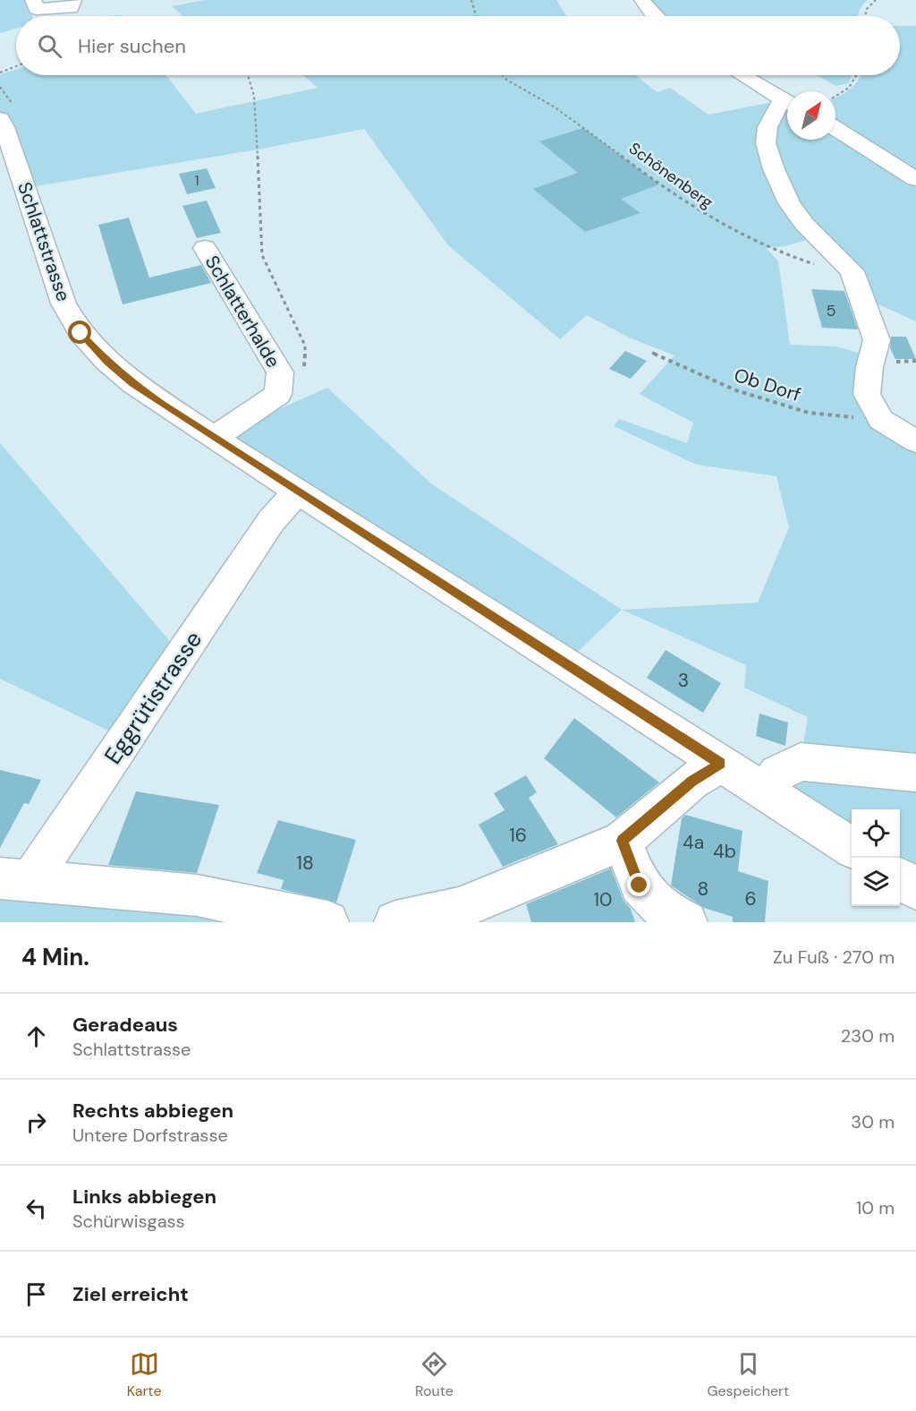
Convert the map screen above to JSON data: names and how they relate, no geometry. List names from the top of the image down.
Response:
{
  "streets": {
    "street": ["Schlattstrasse", "Schlatterhalde", "Eggrütistrasse"],
    "path": ["Schönenberg", "Ob Dorf"]
  },
  "crossings": [
    ["Schlattstrasse", "Schlatterhalde"],
    ["Schlattstrasse", "Eggrütistrasse"]
  ],
  "house_numbers": [
    "1",
    "5",
    "3",
    "16",
    "4a",
    "4b",
    "18",
    "8",
    "6",
    "10"
  ],
  "north": "top right",
  "page": {
    "search": "Hier suchen",
    "heading": ["4 Min.", "Zu Fuß · 270 m"],
    "list": [
      ["Geradeaus", "Schlattstrasse", "230 m"],
      ["Rechts abbiegen", "Untere Dorfstrasse", "30 m"],
      ["Links abbiegen", "Schürwisgass", "10 m"],
      "Ziel erreicht"
    ],
    "nav": ["Karte", "Route", "Gespeichert"]
  }
}
